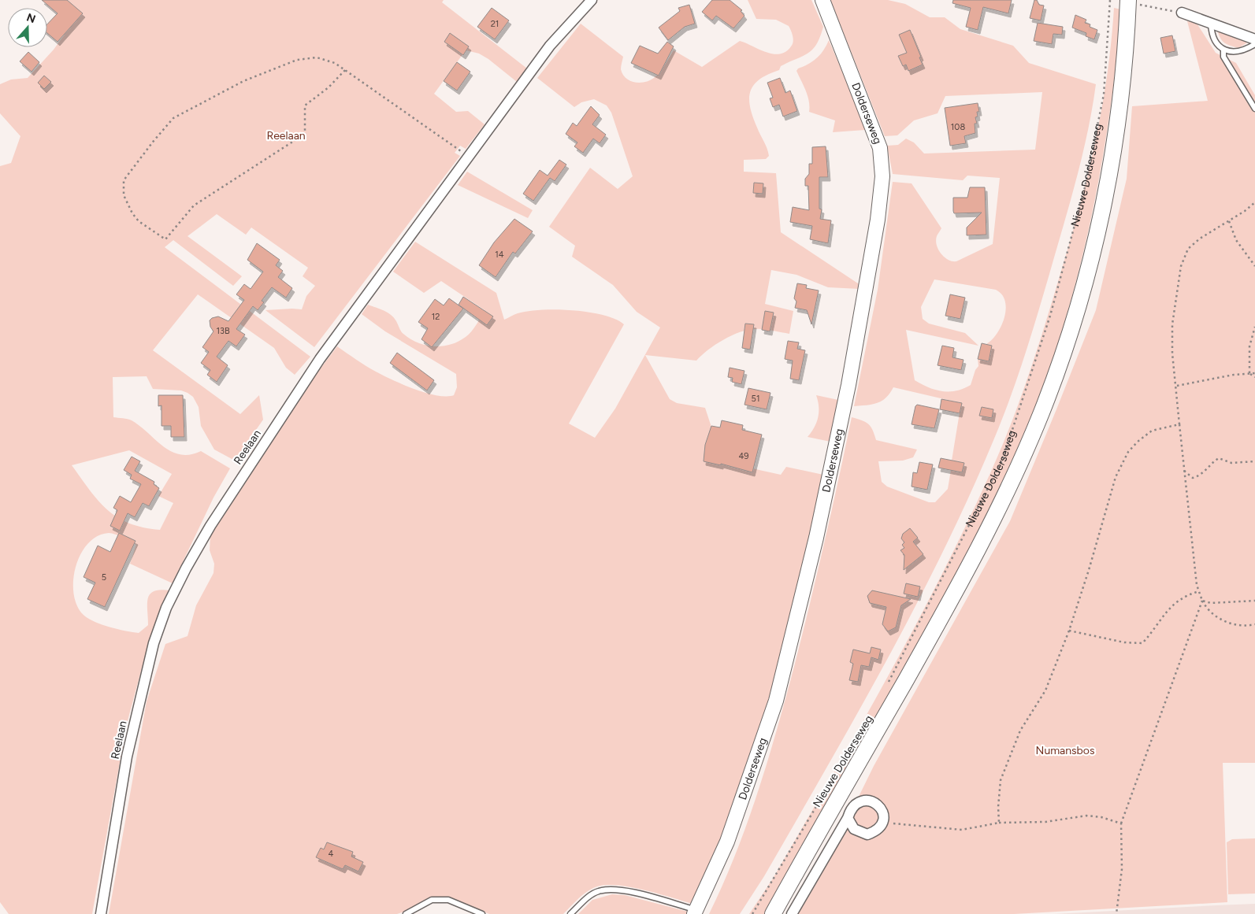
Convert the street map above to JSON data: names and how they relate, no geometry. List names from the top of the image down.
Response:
{
  "streets": {
    "main road": ["Dolderseweg", "Nieuwe Dolderseweg"],
    "street": ["Reelaan"]
  },
  "parks": ["Reelaan", "Numansbos"],
  "house_numbers": [
    "21",
    "108",
    "14",
    "12",
    "13B",
    "51",
    "49",
    "5",
    "4"
  ],
  "north": "top"
}
